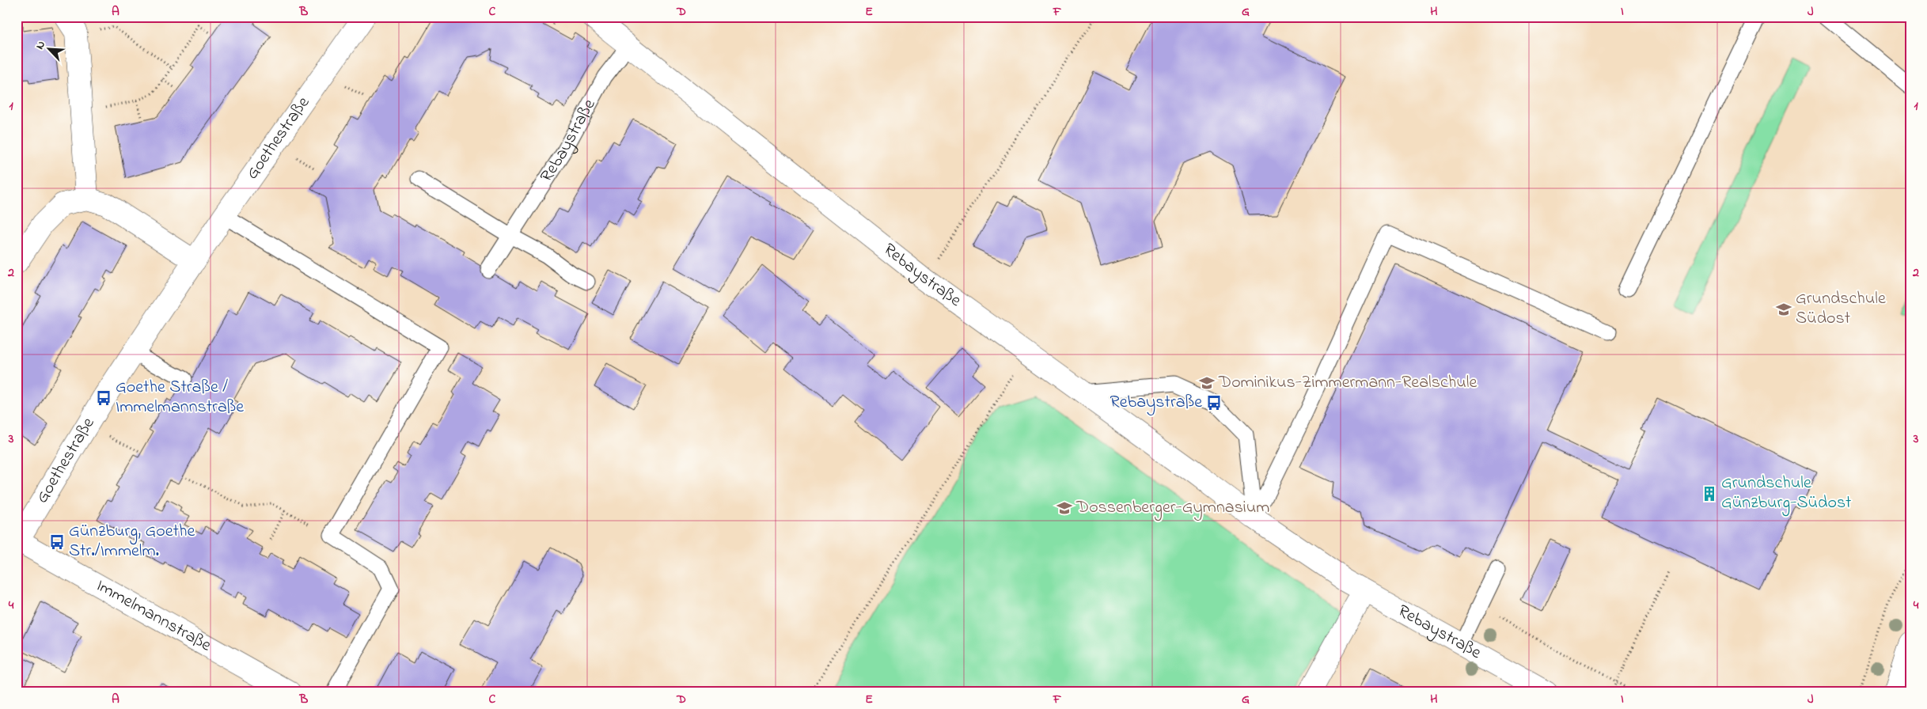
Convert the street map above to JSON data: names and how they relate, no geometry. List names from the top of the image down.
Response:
{
  "streets": {
    "street": ["Goethestraße", "Rebaystraße", "Immelmannstraße"]
  },
  "crossings": [
    ["Goethestraße", "Immelmannstraße"]
  ],
  "places": {
    "school or university": ["Grundschule Südost", "Dominikus-Zimmermann-Realschule", "Dossenberger-Gymnasium"],
    "bus stop": ["Goethe Straße / Immelmannstraße", "Rebaystraße", "Günzburg, Goethe Str./Immelm."],
    "building": ["Grundschule Günzburg-Südost"]
  },
  "north": "top left",
  "grid": {
    "columns": [
      "A",
      "B",
      "C",
      "D",
      "E",
      "F",
      "G",
      "H",
      "I",
      "J"
    ],
    "rows": [
      "1",
      "2",
      "3",
      "4"
    ]
  }
}
